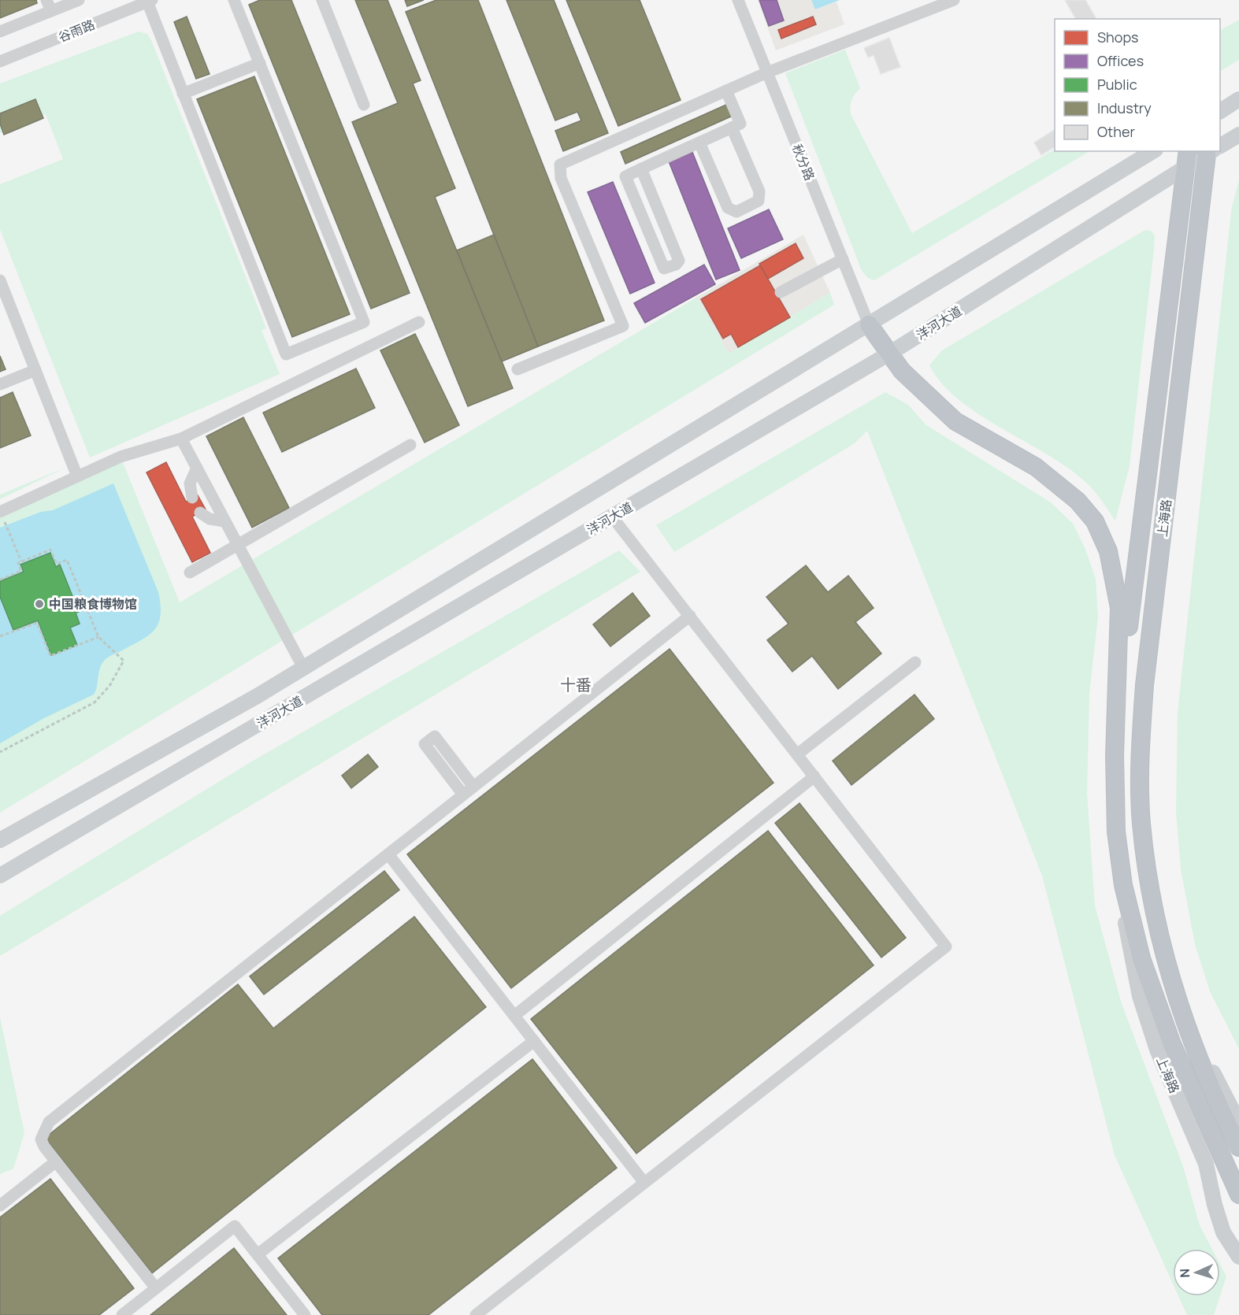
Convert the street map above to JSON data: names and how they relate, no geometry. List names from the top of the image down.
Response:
{
  "streets": {
    "highway": ["上海路"],
    "main road": ["洋河大道"],
    "street": ["谷雨路", "秋分路"]
  },
  "crossings": [
    ["秋分路", "洋河大道"],
    ["秋分路", "上海路"],
    ["洋河大道", "上海路"]
  ],
  "districts": ["十番"],
  "places": ["中国粮食博物馆"],
  "legend": [
    "Shops",
    "Offices",
    "Public",
    "Industry",
    "Other"
  ],
  "north": "left"
}
